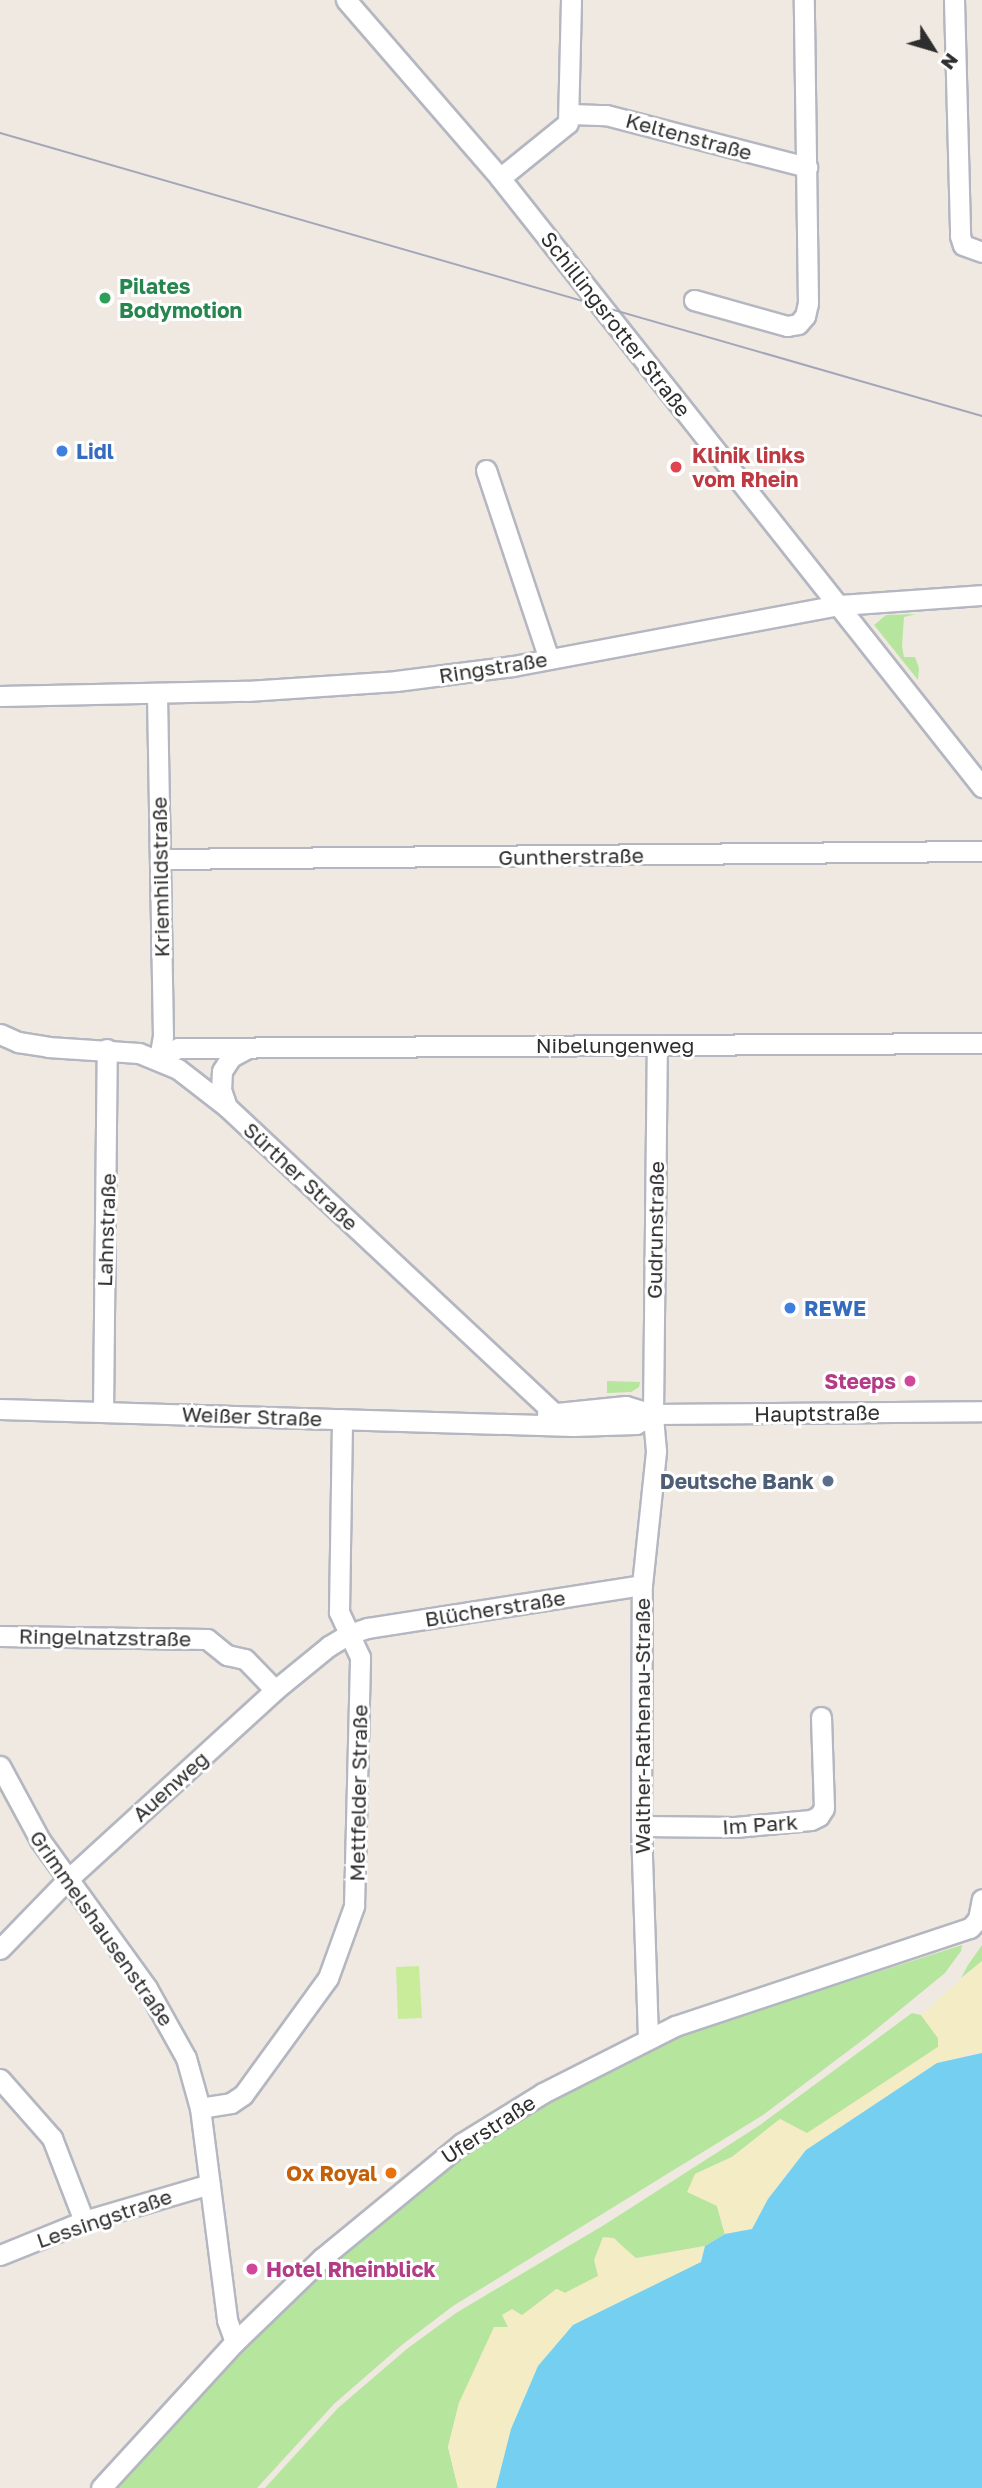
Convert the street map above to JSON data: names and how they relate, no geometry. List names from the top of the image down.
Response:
{
  "streets": {
    "street": [
      "Keltenstraße",
      "Schillingsrotter Straße",
      "Ringstraße",
      "Guntherstraße",
      "Kriemhildstraße",
      "Nibelungenweg",
      "Sürther Straße",
      "Lahnstraße",
      "Gudrunstraße",
      "Hauptstraße",
      "Weißer Straße",
      "Blücherstraße",
      "Ringelnatzstraße",
      "Walther-Rathenau-Straße",
      "Auenweg",
      "Mettfelder Straße",
      "Im Park",
      "Grimmelshausenstraße",
      "Uferstraße",
      "Lessingstraße"
    ]
  },
  "crossings": [
    ["Schillingsrotter Straße", "Ringstraße"],
    ["Ringstraße", "Kriemhildstraße"],
    ["Guntherstraße", "Kriemhildstraße"],
    ["Kriemhildstraße", "Nibelungenweg"],
    ["Kriemhildstraße", "Sürther Straße"],
    ["Nibelungenweg", "Sürther Straße"],
    ["Nibelungenweg", "Gudrunstraße"],
    ["Sürther Straße", "Lahnstraße"],
    ["Sürther Straße", "Hauptstraße"],
    ["Sürther Straße", "Weißer Straße"],
    ["Lahnstraße", "Weißer Straße"],
    ["Gudrunstraße", "Hauptstraße"],
    ["Gudrunstraße", "Walther-Rathenau-Straße"],
    ["Hauptstraße", "Weißer Straße"],
    ["Hauptstraße", "Walther-Rathenau-Straße"],
    ["Weißer Straße", "Mettfelder Straße"],
    ["Blücherstraße", "Walther-Rathenau-Straße"],
    ["Blücherstraße", "Auenweg"],
    ["Blücherstraße", "Mettfelder Straße"],
    ["Ringelnatzstraße", "Auenweg"],
    ["Walther-Rathenau-Straße", "Im Park"],
    ["Walther-Rathenau-Straße", "Uferstraße"],
    ["Auenweg", "Mettfelder Straße"],
    ["Auenweg", "Grimmelshausenstraße"],
    ["Mettfelder Straße", "Grimmelshausenstraße"],
    ["Grimmelshausenstraße", "Uferstraße"],
    ["Grimmelshausenstraße", "Lessingstraße"]
  ],
  "places": [
    "Pilates Bodymotion",
    "Lidl",
    "Klinik links vom Rhein",
    "REWE",
    "Steeps",
    "Deutsche Bank",
    "Ox Royal",
    "Hotel Rheinblick"
  ],
  "north": "bottom right"
}
